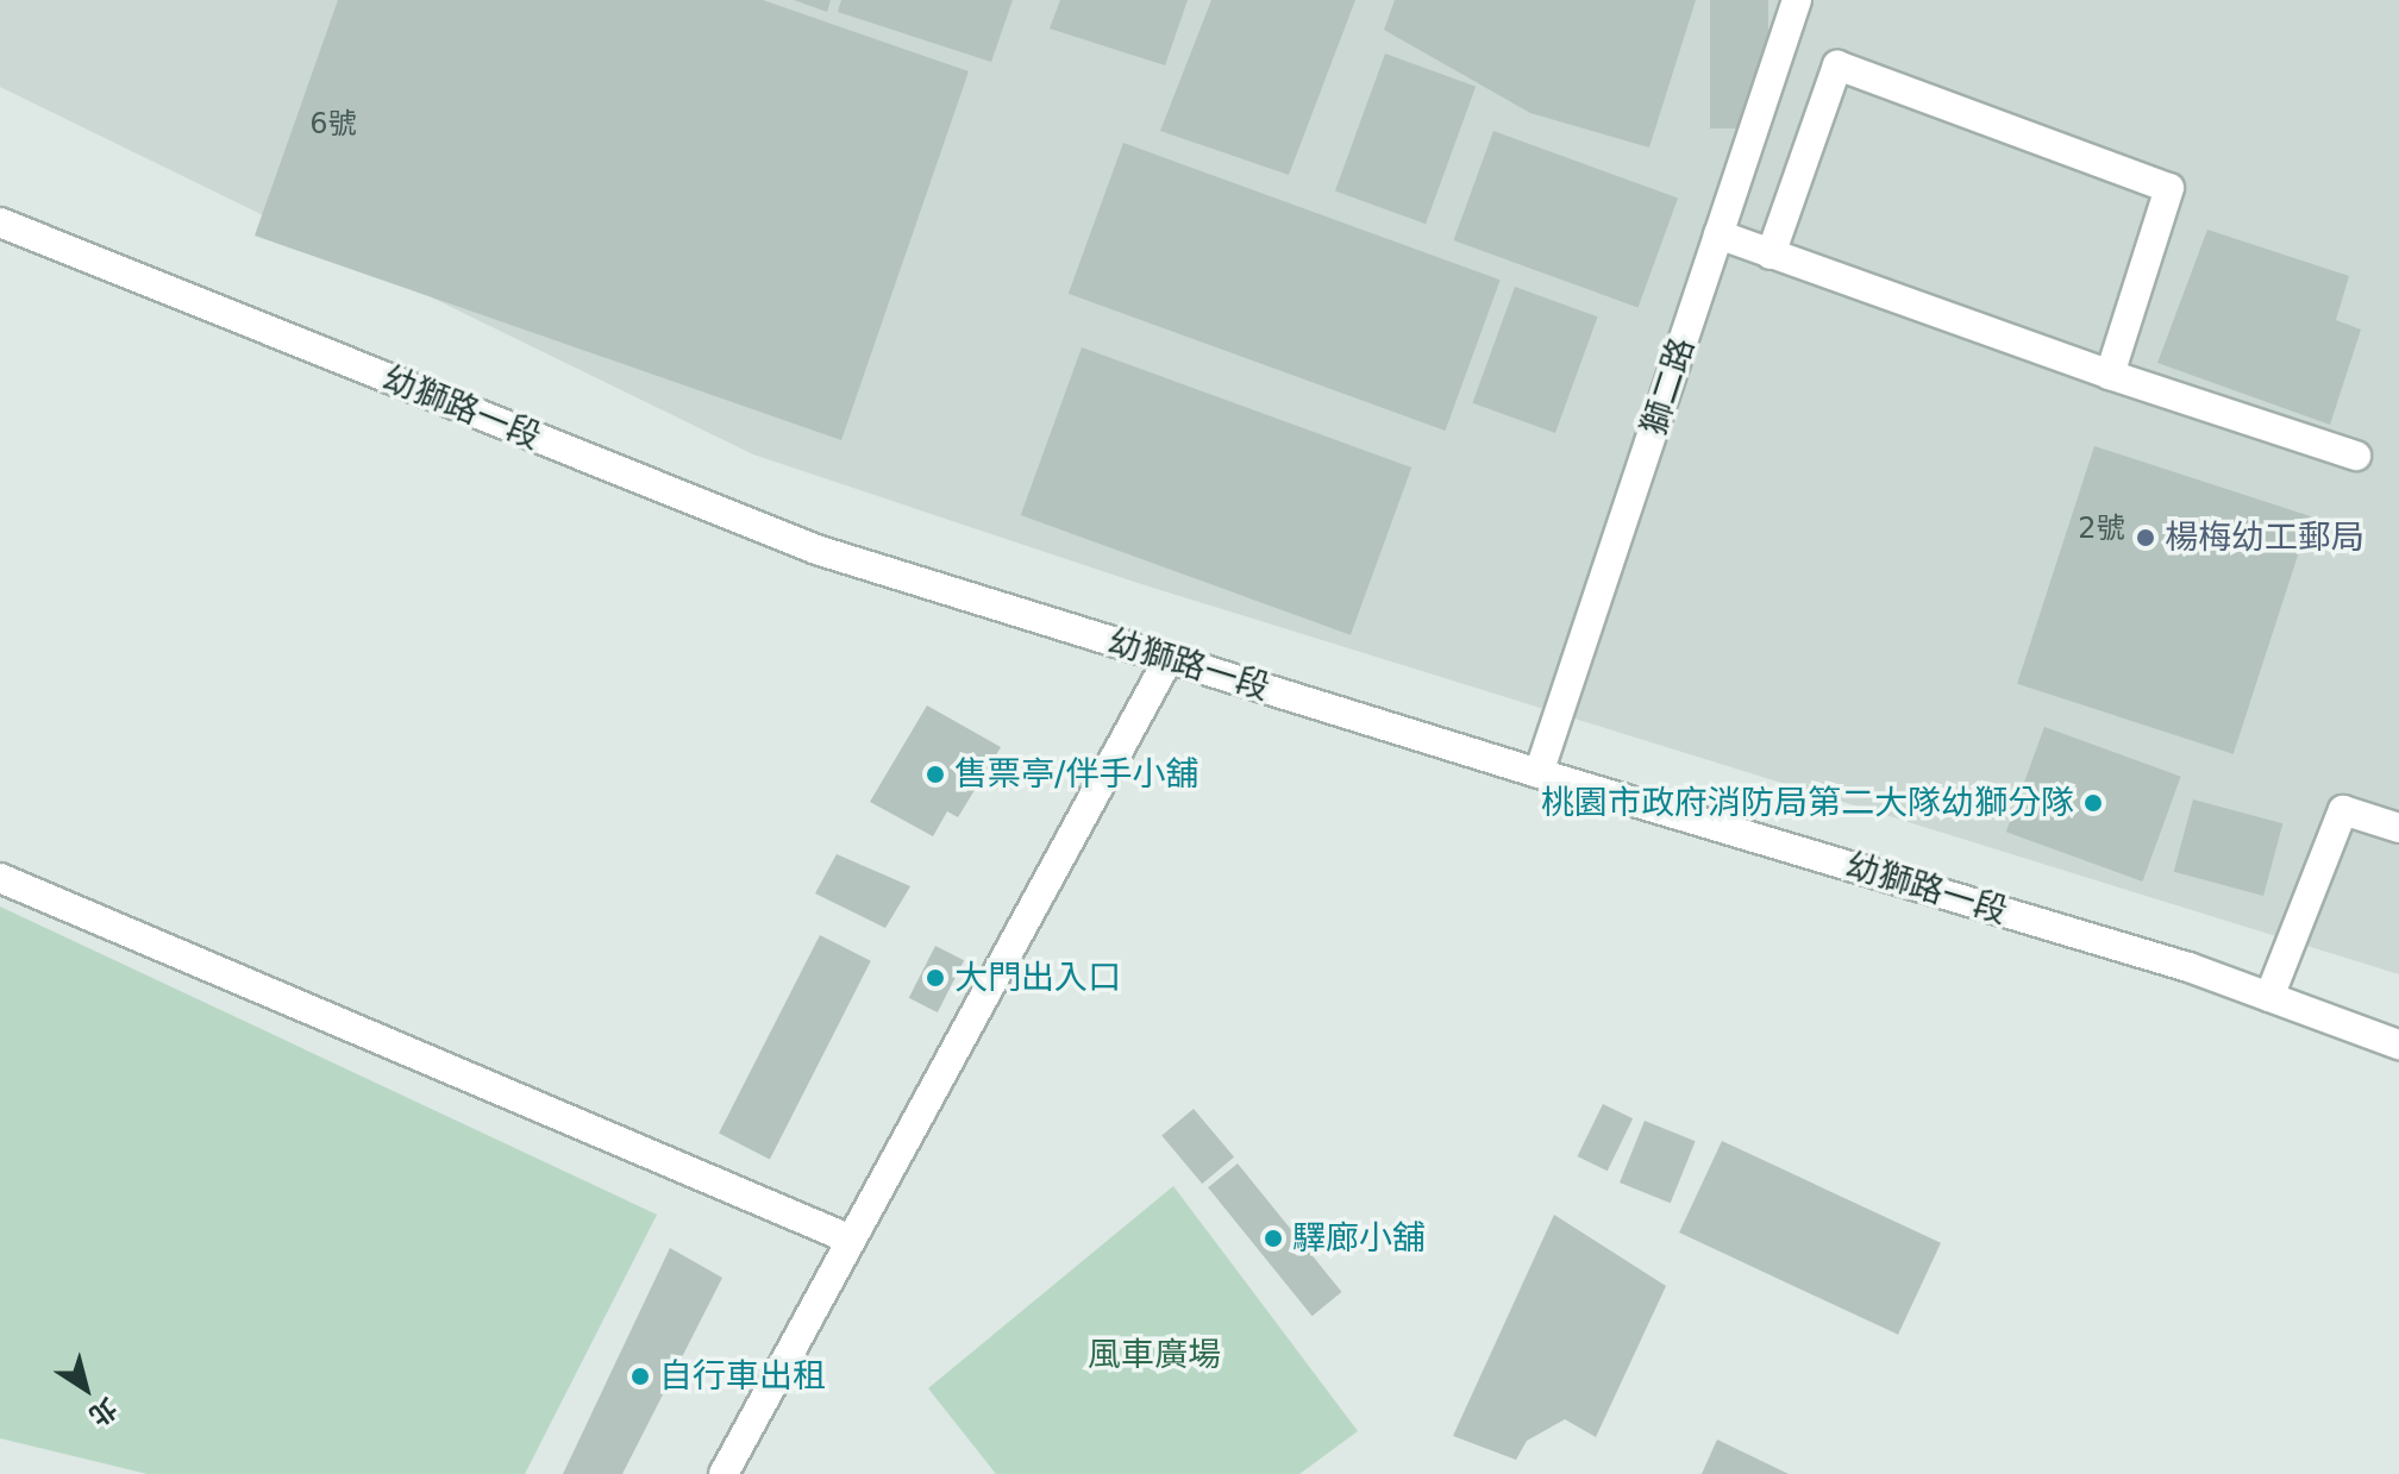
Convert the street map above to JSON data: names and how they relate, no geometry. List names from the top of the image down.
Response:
{
  "streets": {
    "street": ["獅二路", "幼獅路一段"]
  },
  "crossings": [
    ["獅二路", "幼獅路一段"]
  ],
  "parks": ["風車廣場"],
  "places": [
    "楊梅幼工郵局",
    "售票亭/伴手小舖",
    "桃園市政府消防局第二大隊幼獅分隊",
    "大門出入口",
    "驛廊小舖",
    "自行車出租"
  ],
  "house_numbers": ["6號", "2號"],
  "north": "bottom right"
}
